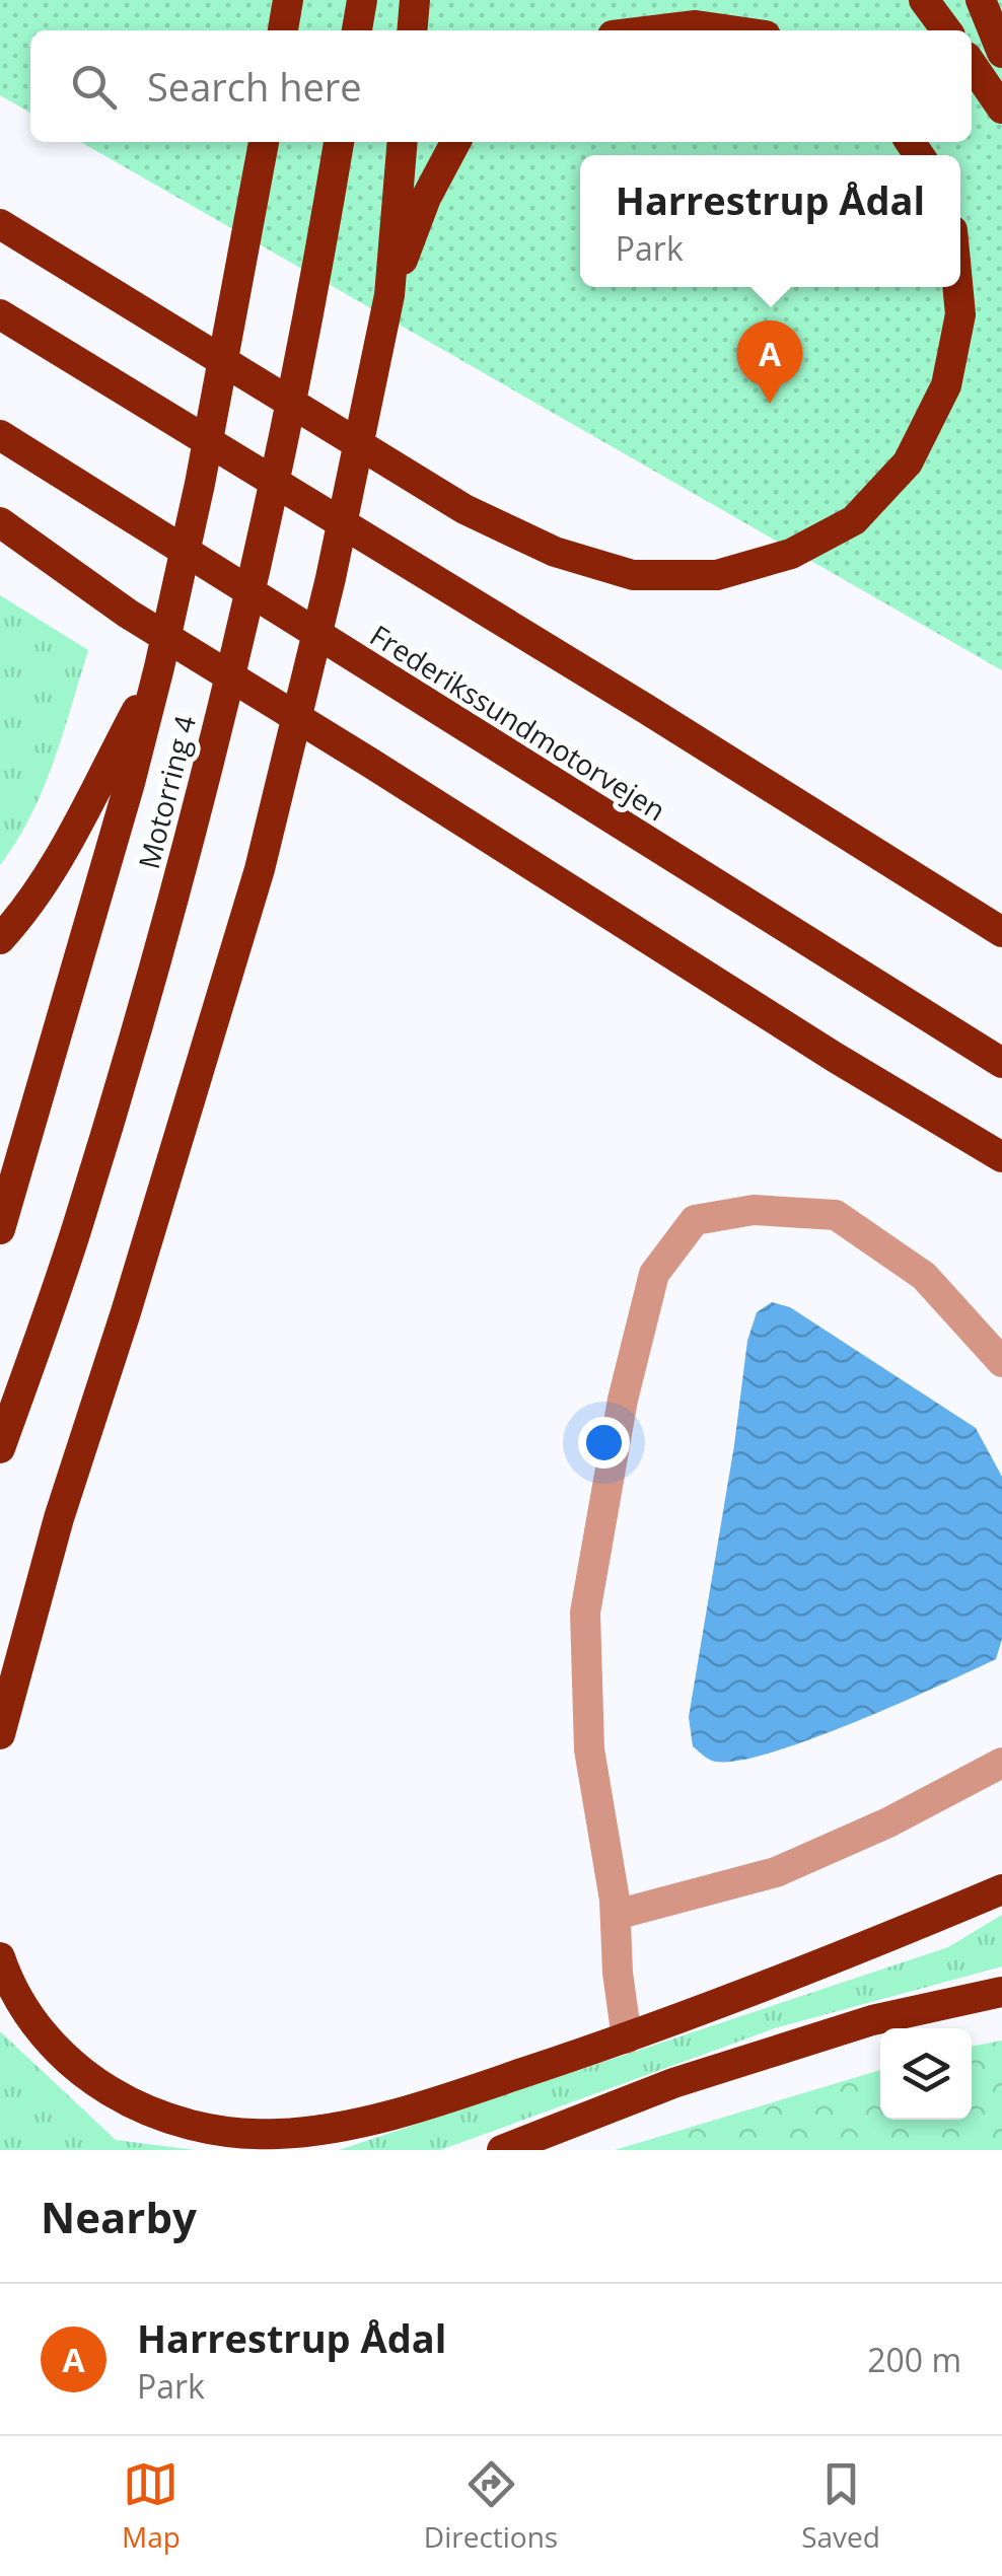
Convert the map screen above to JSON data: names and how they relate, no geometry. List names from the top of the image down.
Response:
{
  "streets": {
    "highway": ["Frederikssundmotorvejen", "Motorring 4"]
  },
  "page": {
    "search": "Search here",
    "popup": ["Harrestrup Ådal", "Park"],
    "pins": "A",
    "heading": "Nearby",
    "list": [
      {
        "mark": "A",
        "name": "Harrestrup Ådal",
        "note": "Park",
        "value": "200 m"
      }
    ],
    "nav": ["Map", "Directions", "Saved"]
  }
}
